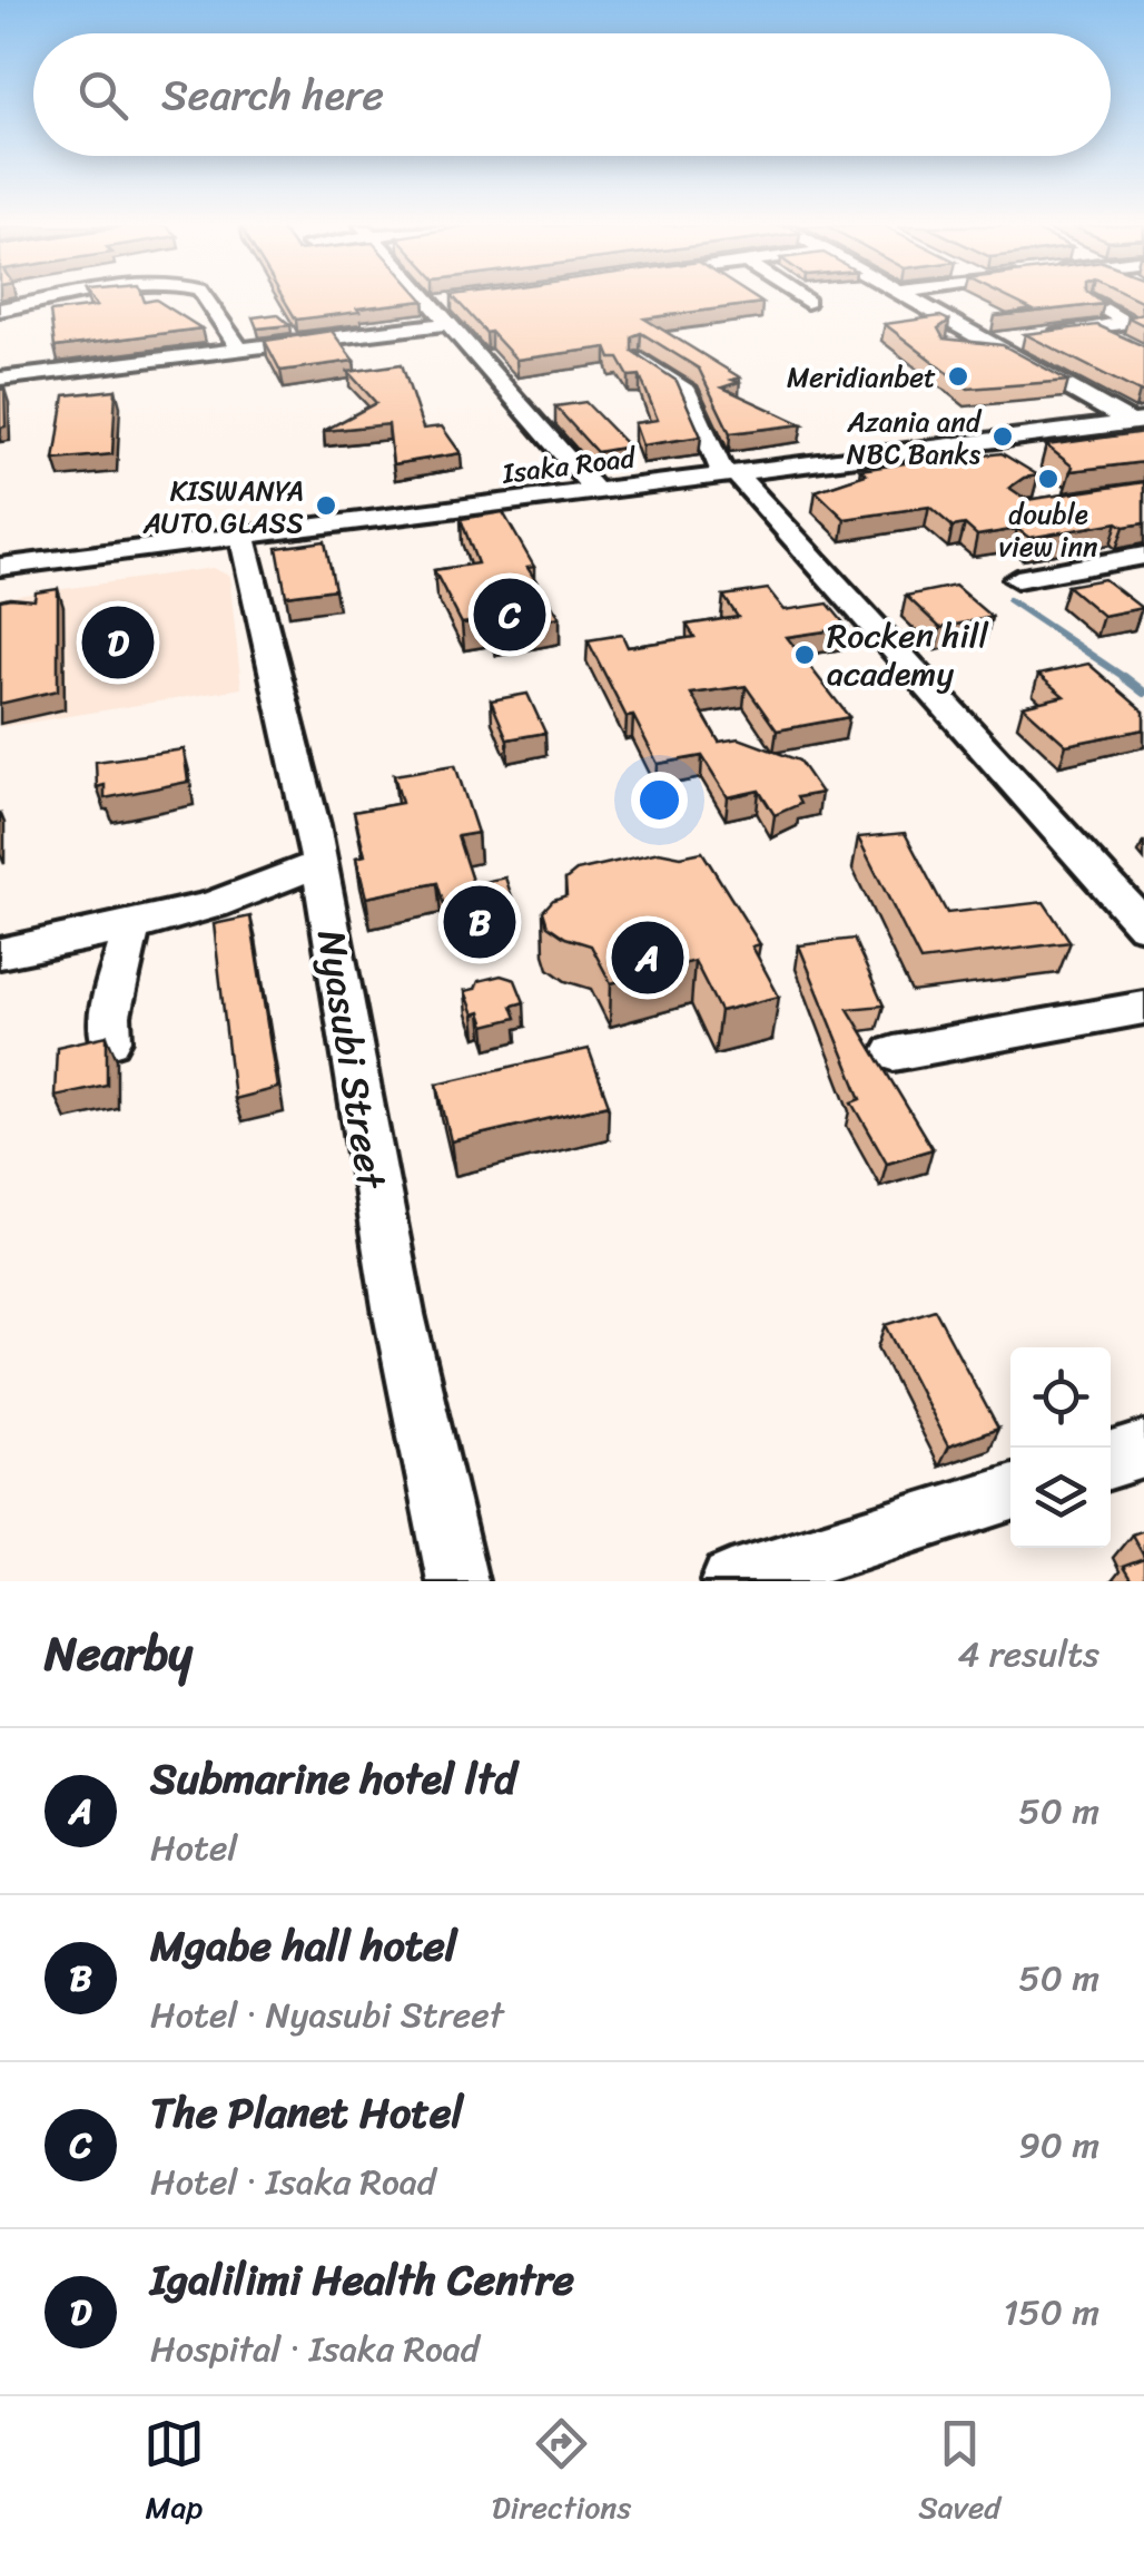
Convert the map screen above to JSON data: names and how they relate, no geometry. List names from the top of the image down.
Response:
{
  "streets": {
    "street": ["Isaka Road", "Nyasubi Street"]
  },
  "crossings": [
    ["Isaka Road", "Nyasubi Street"]
  ],
  "places": [
    "Meridianbet",
    "Azania and NBC Banks",
    "double view inn",
    "KISWANYA AUTO GLASS",
    "Rocken hill academy"
  ],
  "page": {
    "search": "Search here",
    "pins": [
      "C",
      "D",
      "B",
      "A"
    ],
    "heading": ["Nearby", "4 results"],
    "list": [
      {
        "mark": "A",
        "name": "Submarine hotel ltd",
        "note": "Hotel",
        "value": "50 m"
      },
      {
        "mark": "B",
        "name": "Mgabe hall hotel",
        "note": "Hotel · Nyasubi Street",
        "value": "50 m"
      },
      {
        "mark": "C",
        "name": "The Planet Hotel",
        "note": "Hotel · Isaka Road",
        "value": "90 m"
      },
      {
        "mark": "D",
        "name": "Igalilimi Health Centre",
        "note": "Hospital · Isaka Road",
        "value": "150 m"
      }
    ],
    "nav": ["Map", "Directions", "Saved"]
  }
}
